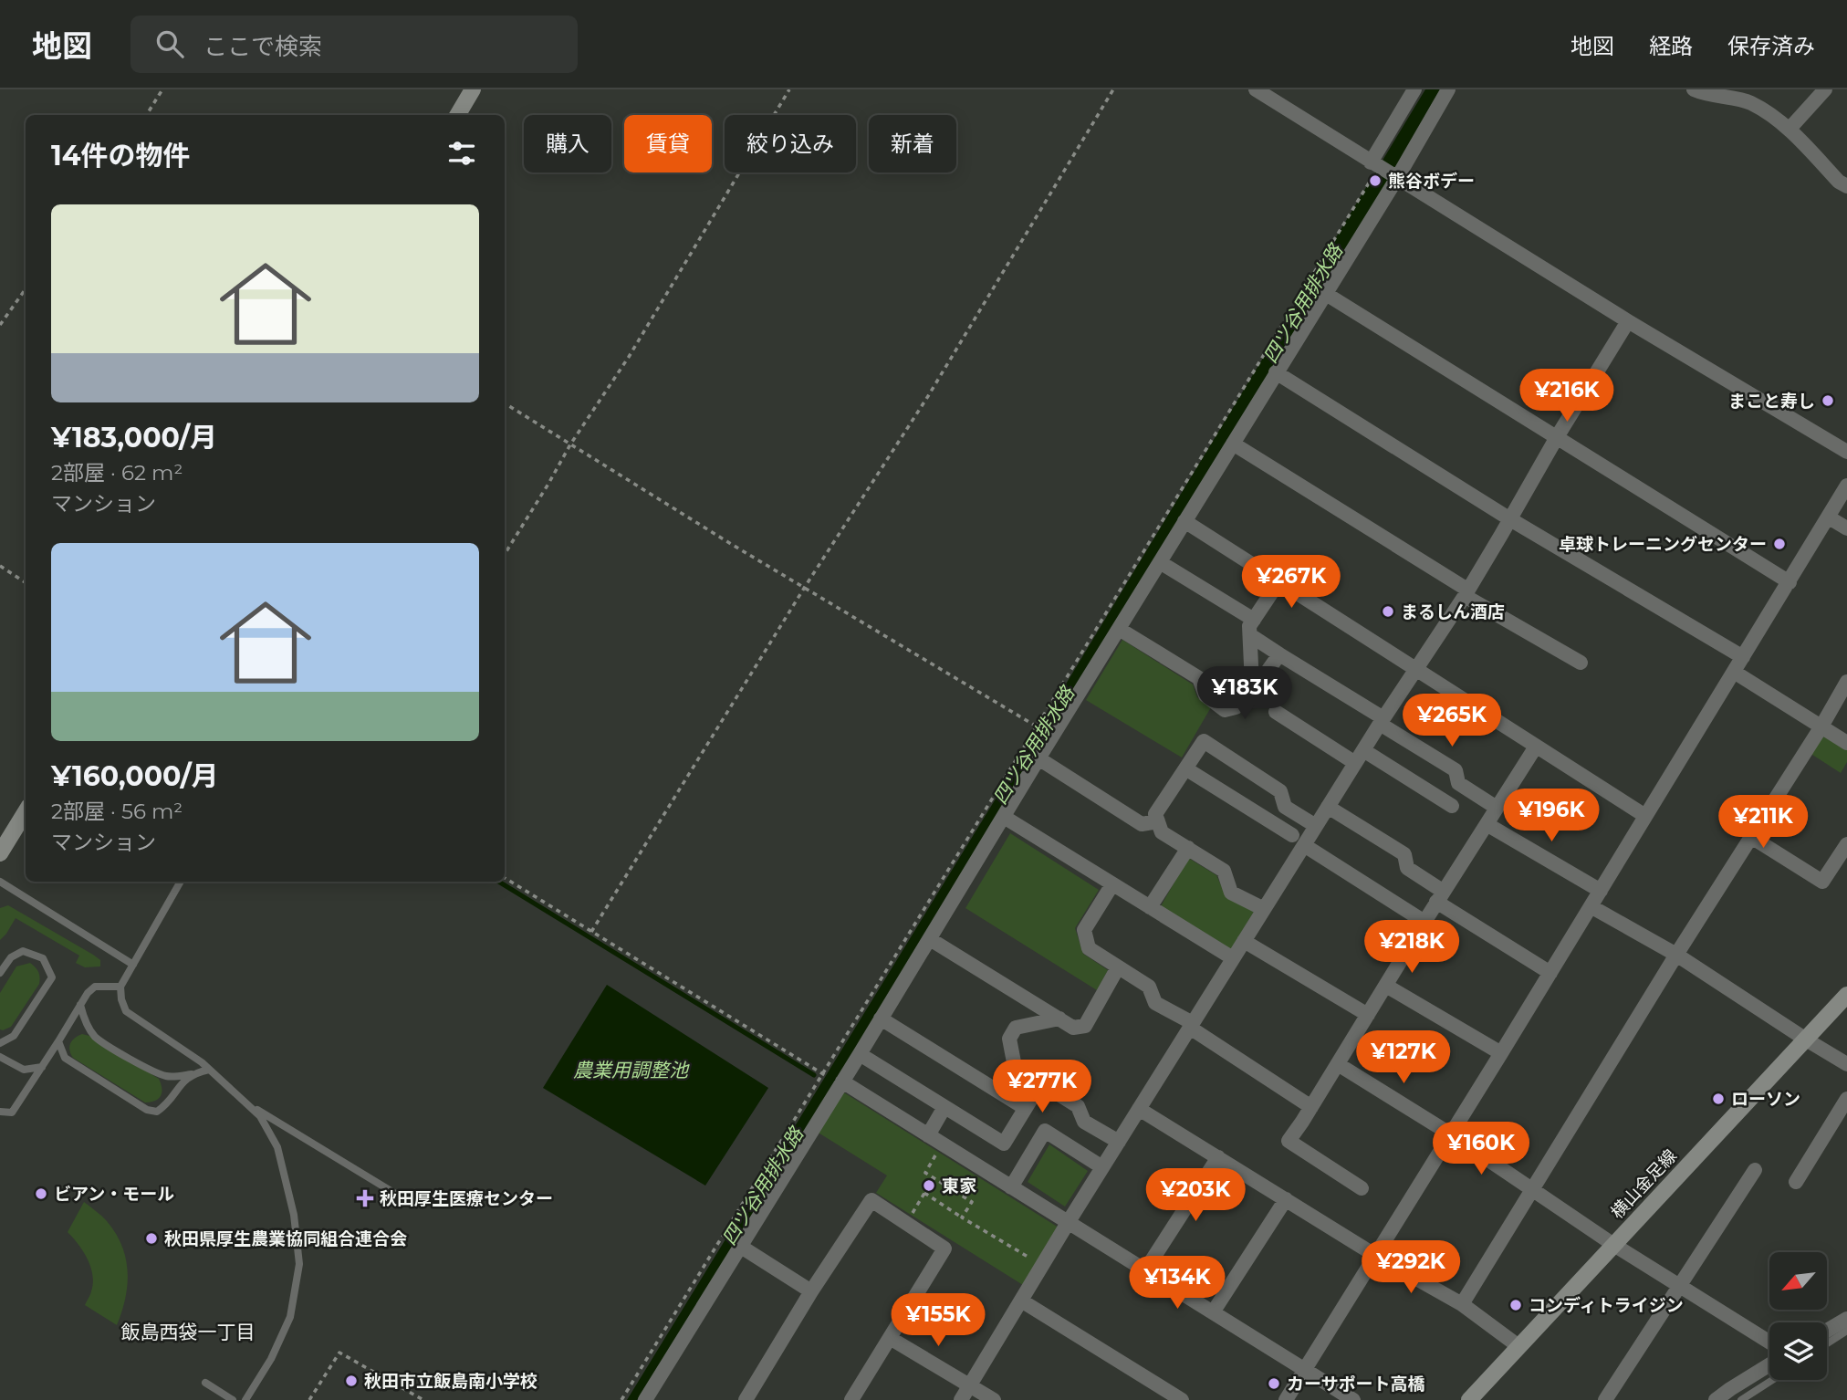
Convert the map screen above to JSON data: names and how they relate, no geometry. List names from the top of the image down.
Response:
{
  "streets": {
    "street": ["横山金足線"]
  },
  "districts": ["飯島西袋一丁目"],
  "water": ["四ツ谷用排水路", "農業用調整池"],
  "places": {
    "other": [
      "熊谷ボデー",
      "まこと寿し",
      "卓球トレーニングセンター",
      "まるしん酒店",
      "ローソン",
      "東家",
      "ビアン・モール",
      "秋田県厚生農業協同組合連合会",
      "コンディトライジン",
      "秋田市立飯島南小学校",
      "カーサポート高橋"
    ],
    "health": ["秋田厚生医療センター"]
  },
  "north": "bottom left",
  "page": {
    "header": "地図",
    "search": "ここで検索",
    "nav": ["地図", "経路", "保存済み"],
    "chip": [
      "購入",
      "賃貸",
      "絞り込み",
      "新着"
    ],
    "heading": "14件の物件",
    "list": [
      {
        "name": "¥183,000/月",
        "note": "2部屋 · 62 m² · マンション"
      },
      {
        "name": "¥160,000/月",
        "note": "2部屋 · 56 m² · マンション"
      }
    ],
    "price": [
      "¥216K",
      "¥267K",
      "¥183K",
      "¥265K",
      "¥196K",
      "¥211K",
      "¥218K",
      "¥127K",
      "¥277K",
      "¥160K",
      "¥203K",
      "¥292K",
      "¥134K",
      "¥155K"
    ]
  }
}
